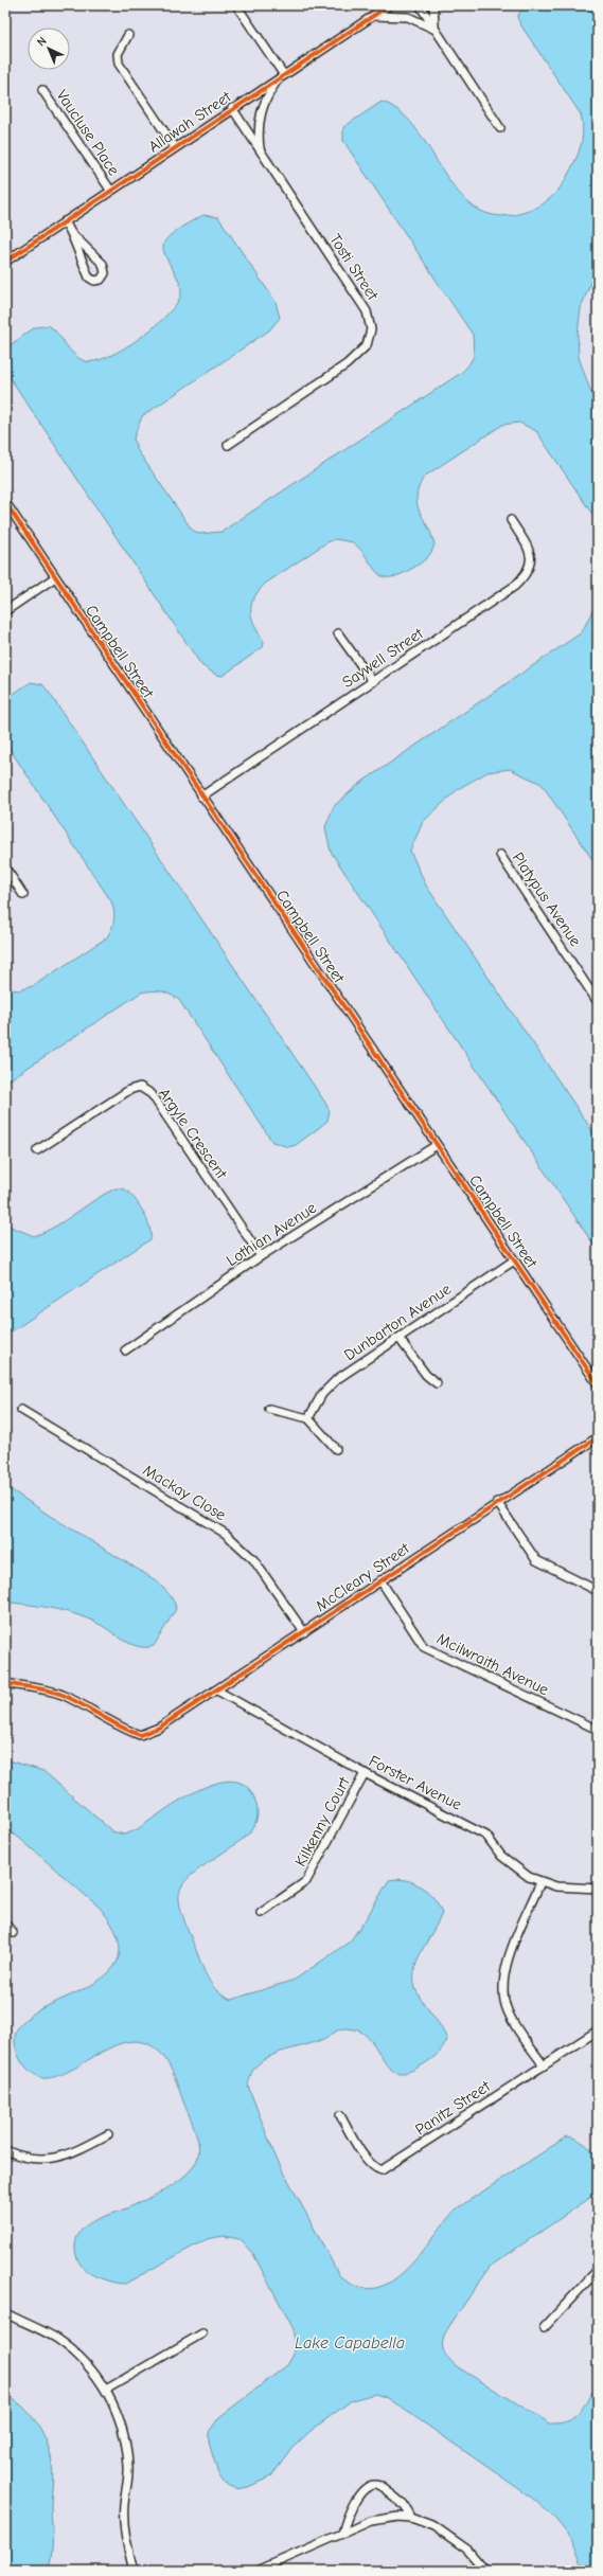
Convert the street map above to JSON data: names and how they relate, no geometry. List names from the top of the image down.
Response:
{
  "streets": {
    "street": [
      "Allawah Street",
      "Vaucluse Place",
      "Tosti Street",
      "Campbell Street",
      "Saywell Street",
      "Platypus Avenue",
      "Argyle Crescent",
      "Lothian Avenue",
      "Dunbarton Avenue",
      "Mackay Close",
      "McCleary Street",
      "Mcilwraith Avenue",
      "Forster Avenue",
      "Kilkenny Court",
      "Panitz Street"
    ]
  },
  "crossings": [
    ["Allawah Street", "Vaucluse Place"],
    ["Allawah Street", "Tosti Street"],
    ["Campbell Street", "Saywell Street"],
    ["Campbell Street", "Lothian Avenue"],
    ["Campbell Street", "Dunbarton Avenue"],
    ["Argyle Crescent", "Lothian Avenue"],
    ["Mackay Close", "McCleary Street"],
    ["McCleary Street", "Mcilwraith Avenue"],
    ["McCleary Street", "Forster Avenue"],
    ["Forster Avenue", "Kilkenny Court"]
  ],
  "water": ["Lake Capabella"],
  "north": "top left"
}
